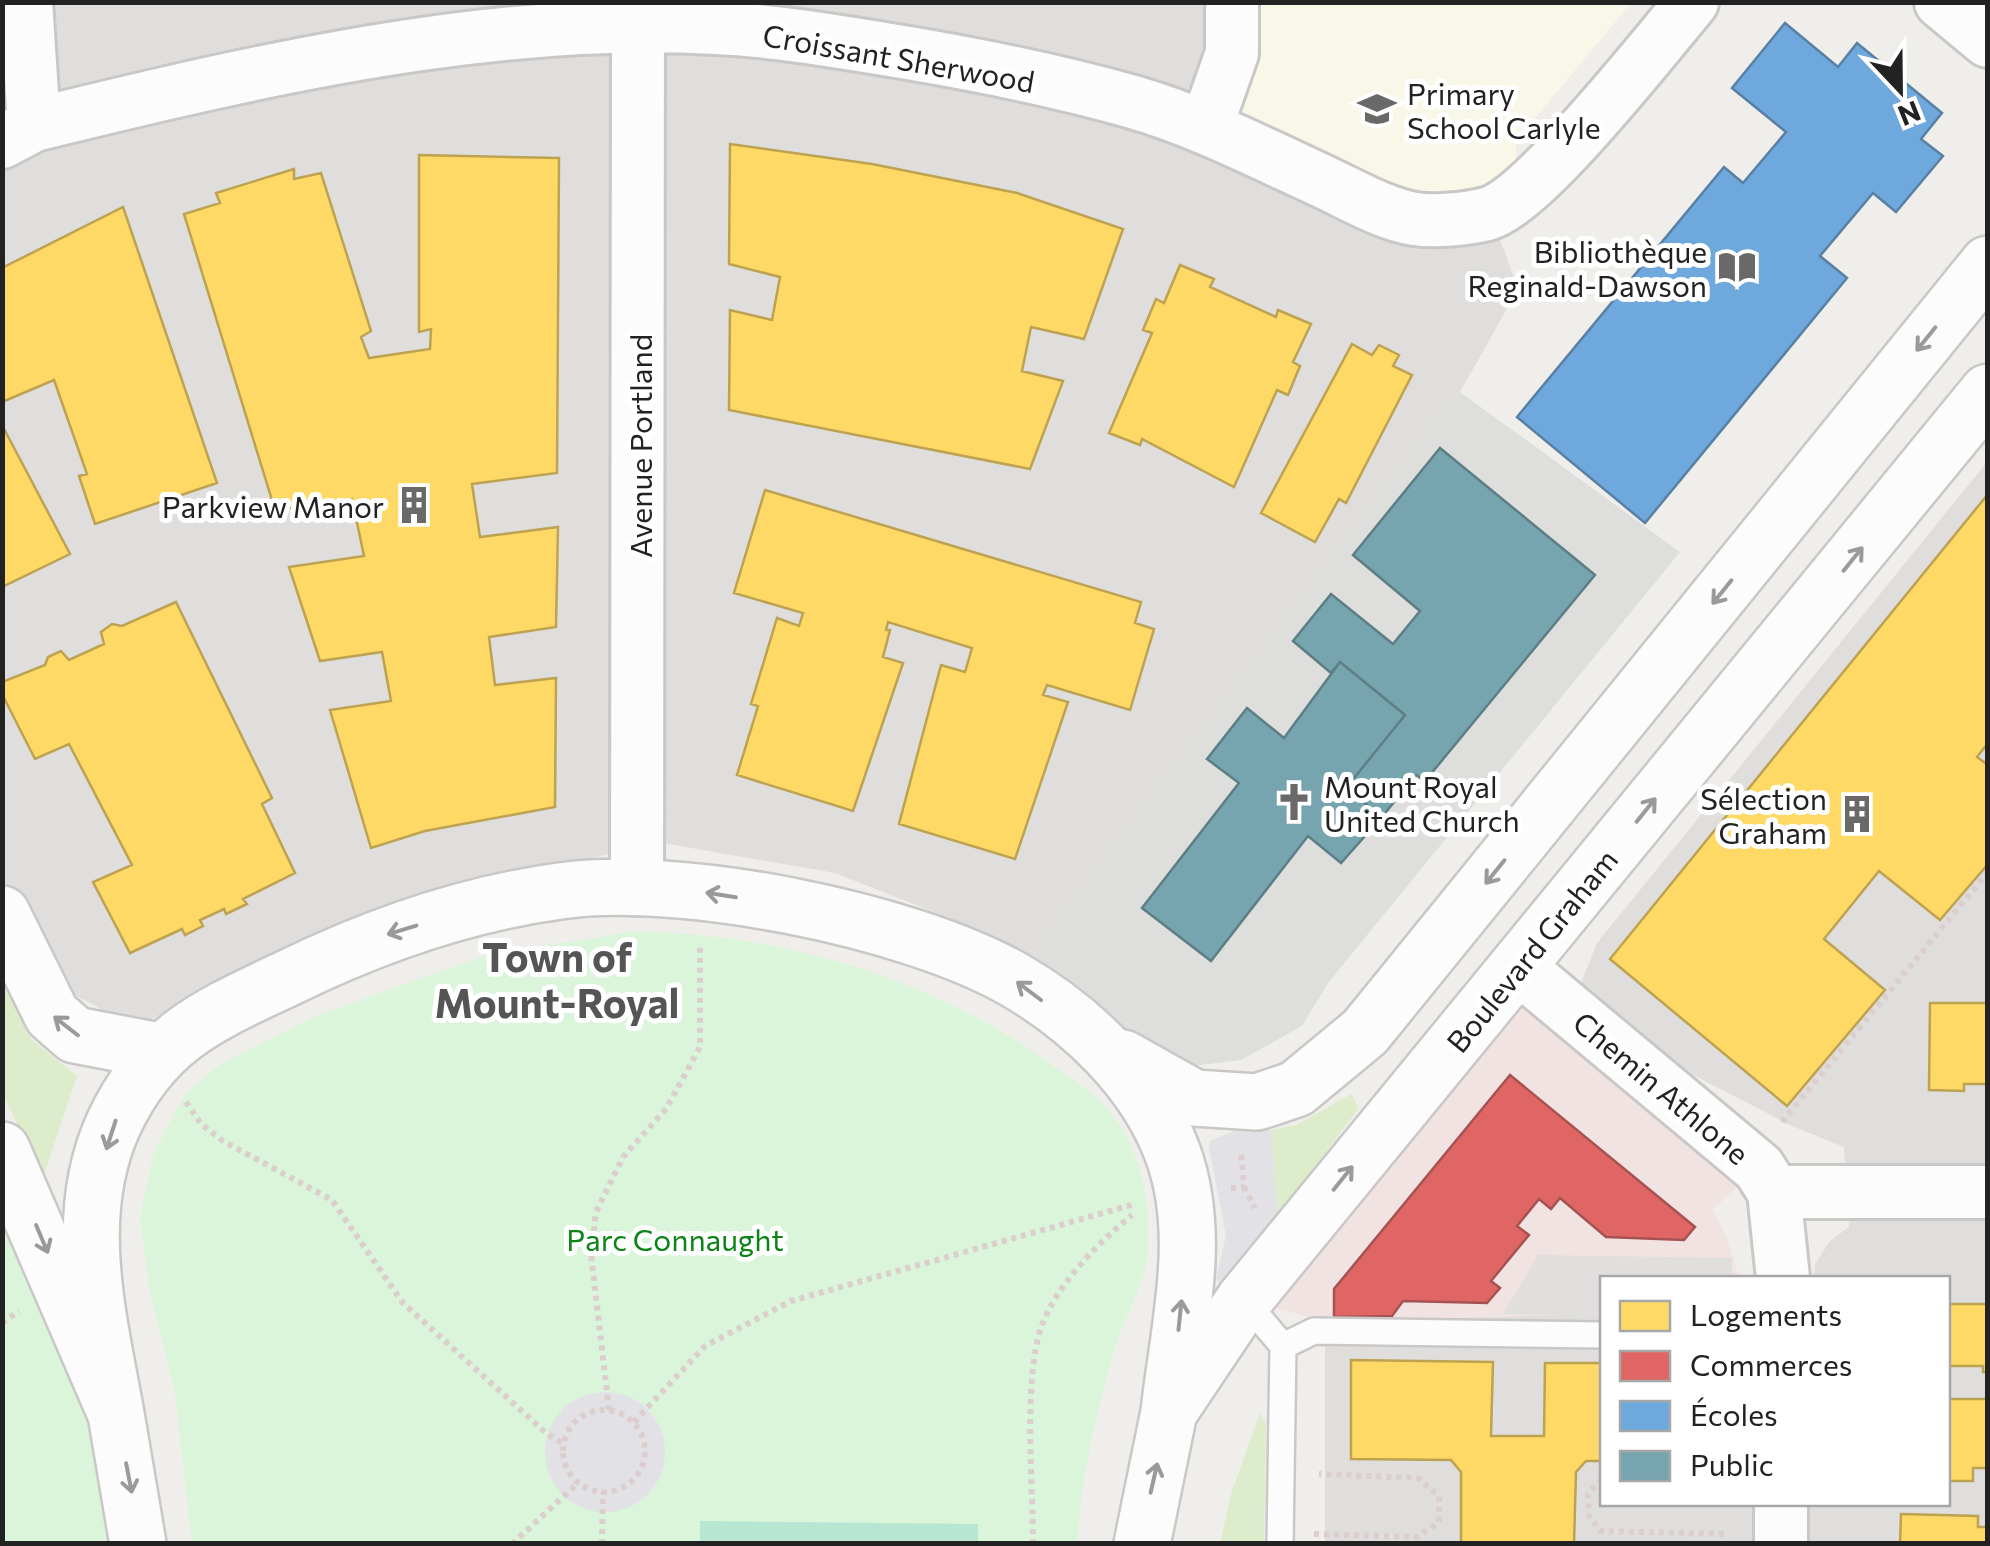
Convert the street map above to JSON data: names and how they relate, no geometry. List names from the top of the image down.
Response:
{
  "streets": {
    "street": [
      "Croissant Sherwood",
      "Avenue Portland",
      "Boulevard Graham",
      "Chemin Athlone"
    ]
  },
  "crossings": [
    ["Croissant Sherwood", "Avenue Portland"],
    ["Boulevard Graham", "Chemin Athlone"]
  ],
  "districts": ["Town of Mount-Royal"],
  "parks": ["Parc Connaught"],
  "places": {
    "school or university": ["Primary School Carlyle"],
    "library": ["Bibliothèque Reginald-Dawson"],
    "building": ["Parkview Manor", "Sélection Graham"],
    "church": ["Mount Royal United Church"]
  },
  "legend": [
    "Logements",
    "Commerces",
    "Écoles",
    "Public"
  ],
  "north": "bottom"
}
